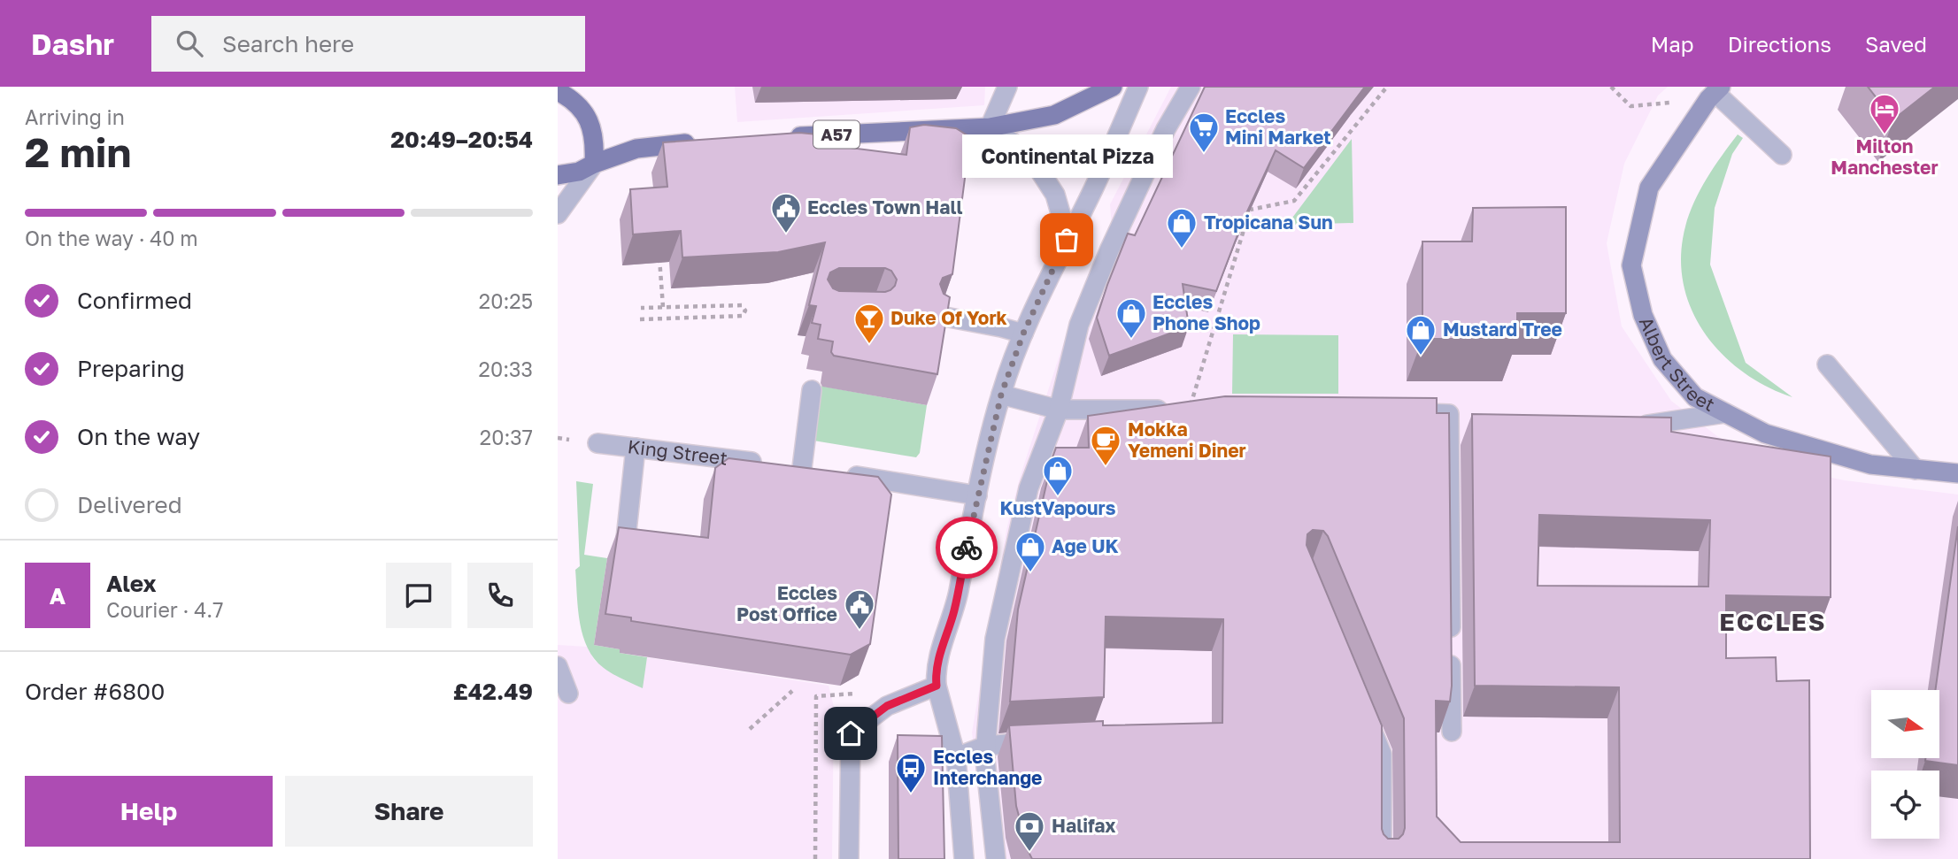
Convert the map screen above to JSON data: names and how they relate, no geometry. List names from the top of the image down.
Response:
{
  "streets": {
    "main road": ["A57", "Albert Street"],
    "street": ["King Street"]
  },
  "districts": ["ECCLES"],
  "places": {
    "hotel": ["Milton Manchester"],
    "supermarket": ["Eccles Mini Market"],
    "public building": ["Eccles Town Hall", "Eccles Post Office"],
    "other": ["Continental Pizza"],
    "shop": [
      "Tropicana Sun",
      "Eccles Phone Shop",
      "Mustard Tree",
      "KustVapours",
      "Age UK"
    ],
    "bar": ["Duke Of York"],
    "cafe": ["Mokka Yemeni Diner"],
    "bus stop": ["Eccles Interchange"],
    "bank": ["Halifax"]
  },
  "north": "right",
  "page": {
    "header": "Dashr",
    "search": "Search here",
    "nav": ["Map", "Directions", "Saved"],
    "heading": ["2 min", "Arriving in", "20:49–20:54"],
    "panel": [
      "Alex",
      "Courier · 4.7",
      "Order #6800",
      "£42.49"
    ],
    "bubble": "Continental Pizza",
    "bar": "On the way · 40 m",
    "list": [
      ["Confirmed", "20:25"],
      ["Preparing", "20:33"],
      ["On the way", "20:37"],
      "Delivered"
    ],
    "round": "A",
    "buttons": ["Help", "Share"]
  }
}
